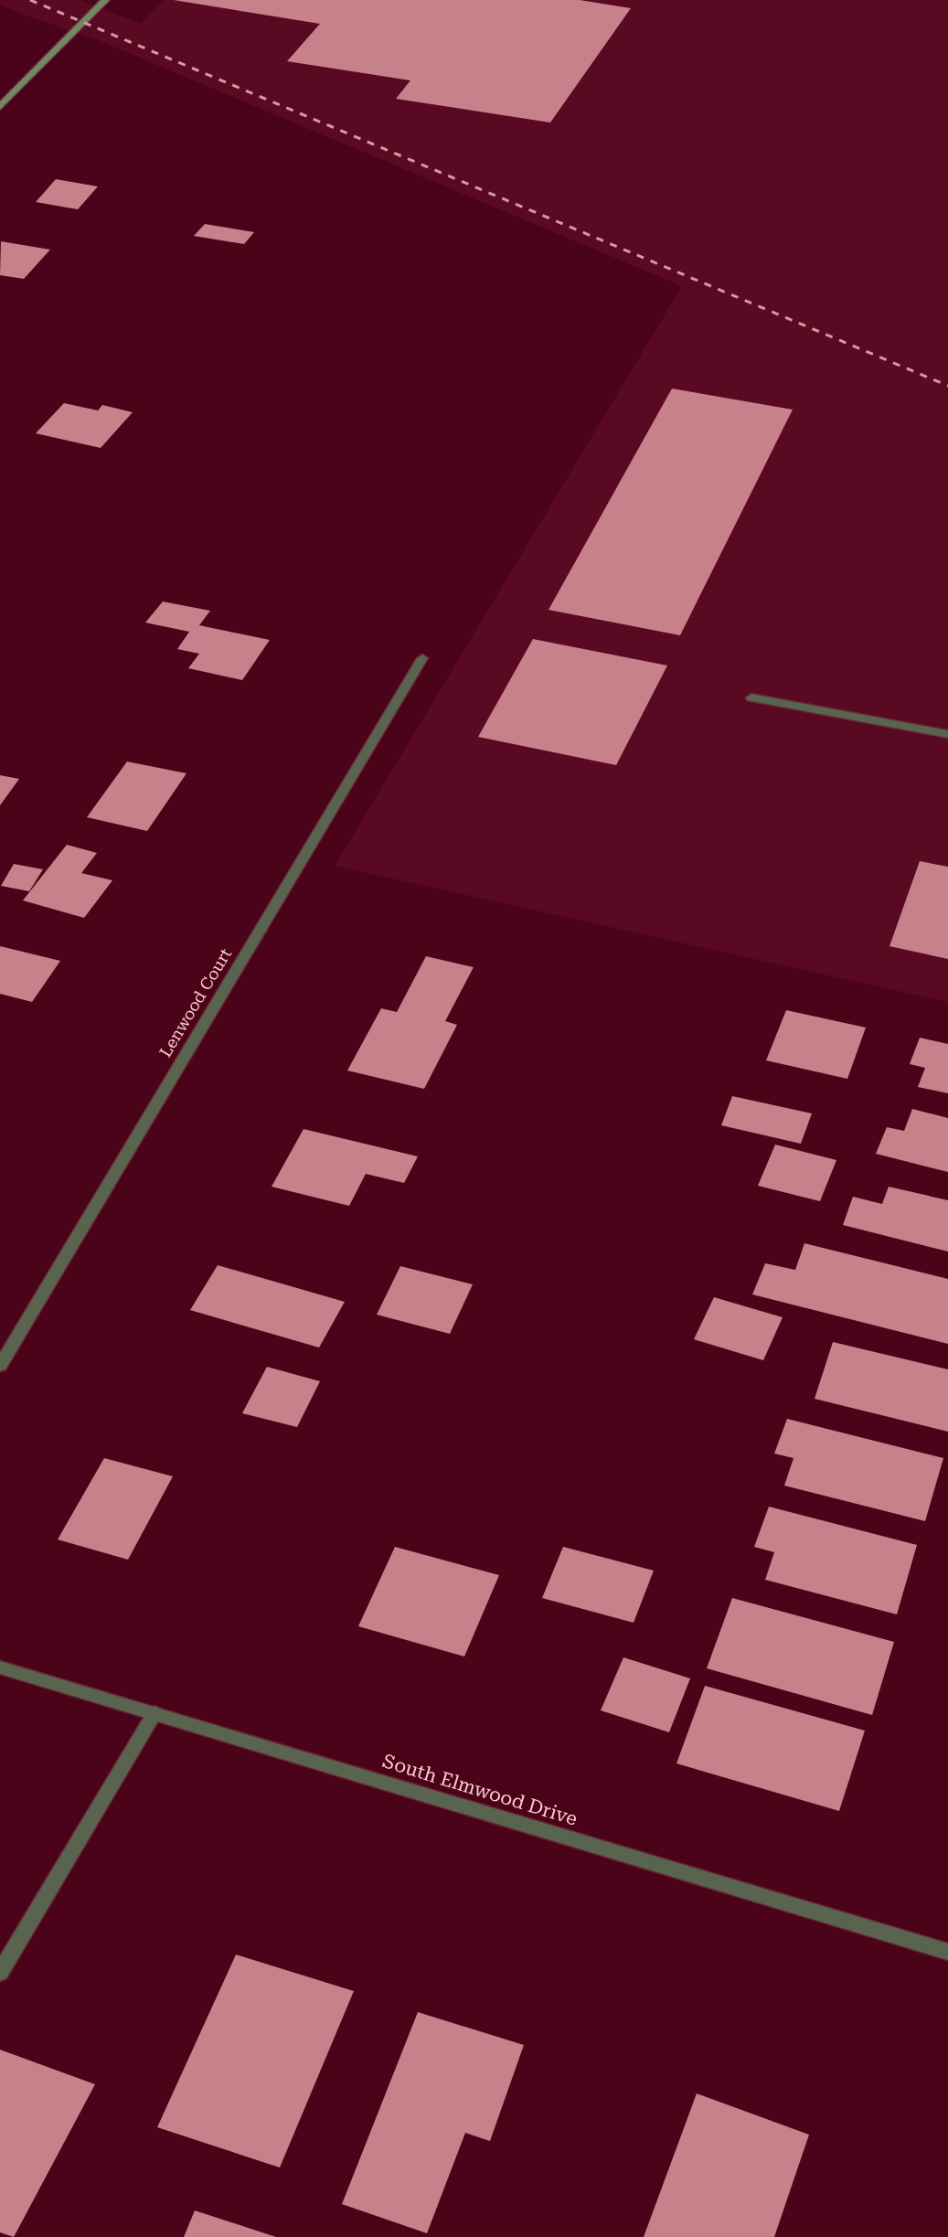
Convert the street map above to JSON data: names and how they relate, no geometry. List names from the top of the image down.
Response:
{
  "streets": {
    "street": ["Lenwood Court", "South Elmwood Drive"]
  }
}
